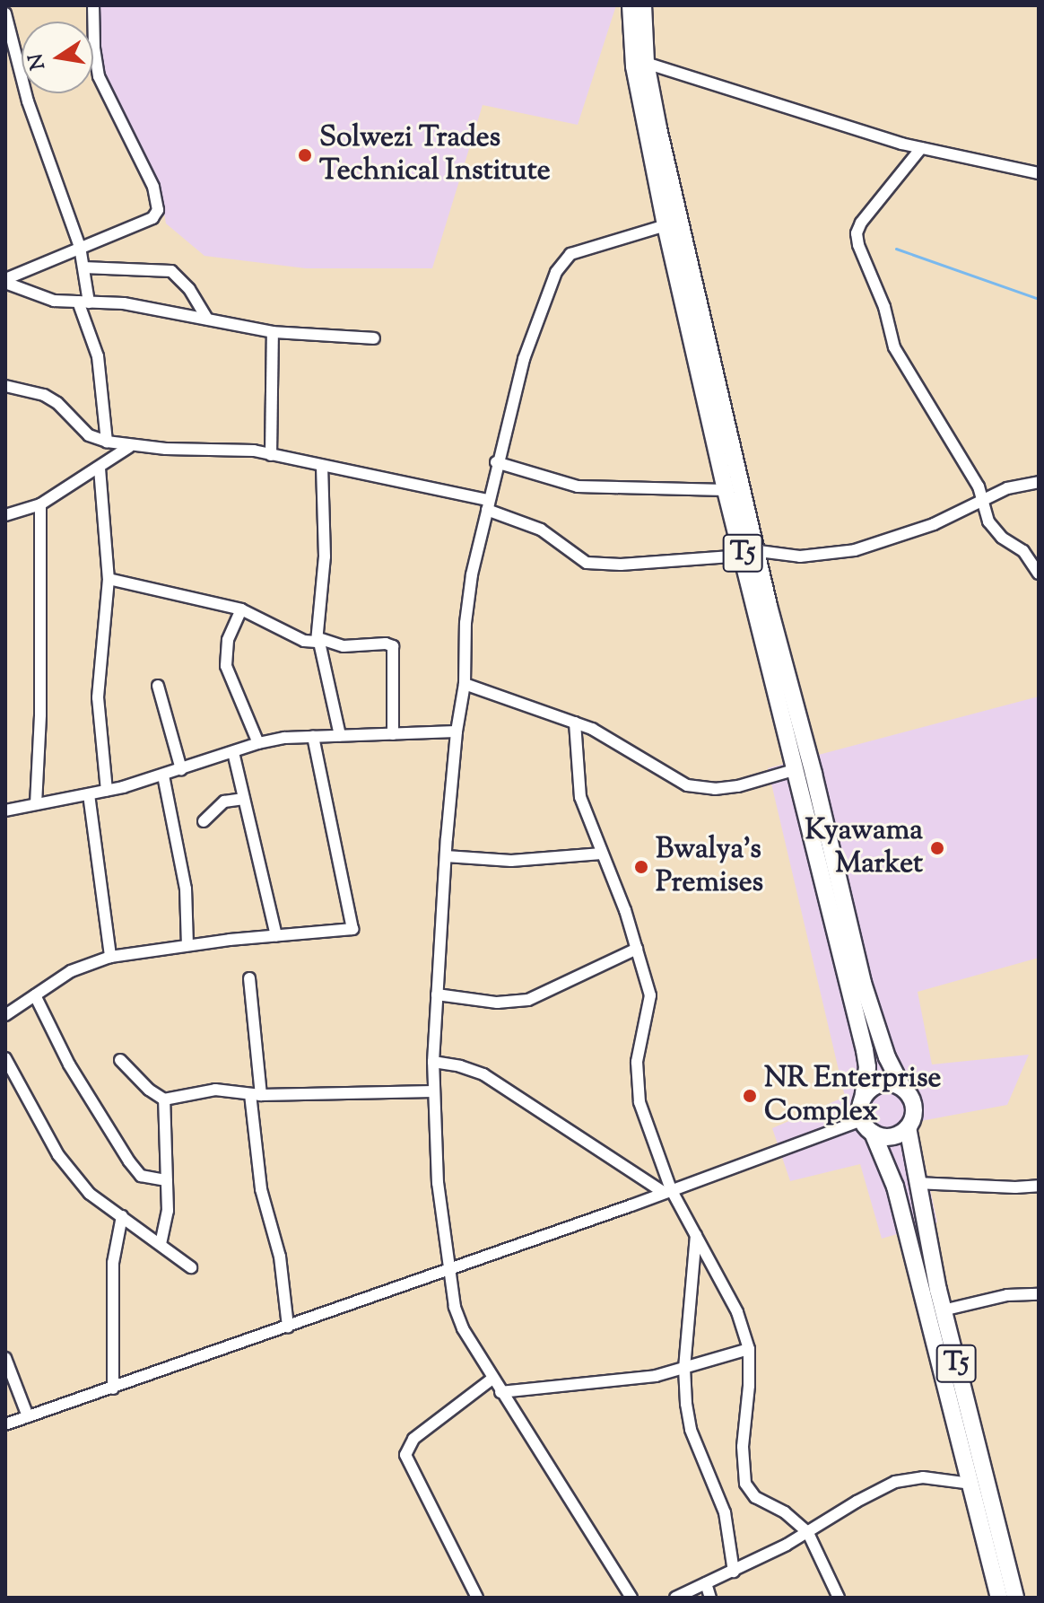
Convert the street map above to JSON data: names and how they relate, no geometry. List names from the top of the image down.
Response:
{
  "streets": {
    "highway": ["T5"]
  },
  "places": [
    "Solwezi Trades Technical Institute",
    "Kyawama Market",
    "Bwalya's Premises",
    "NR Enterprise Complex"
  ],
  "north": "left"
}
